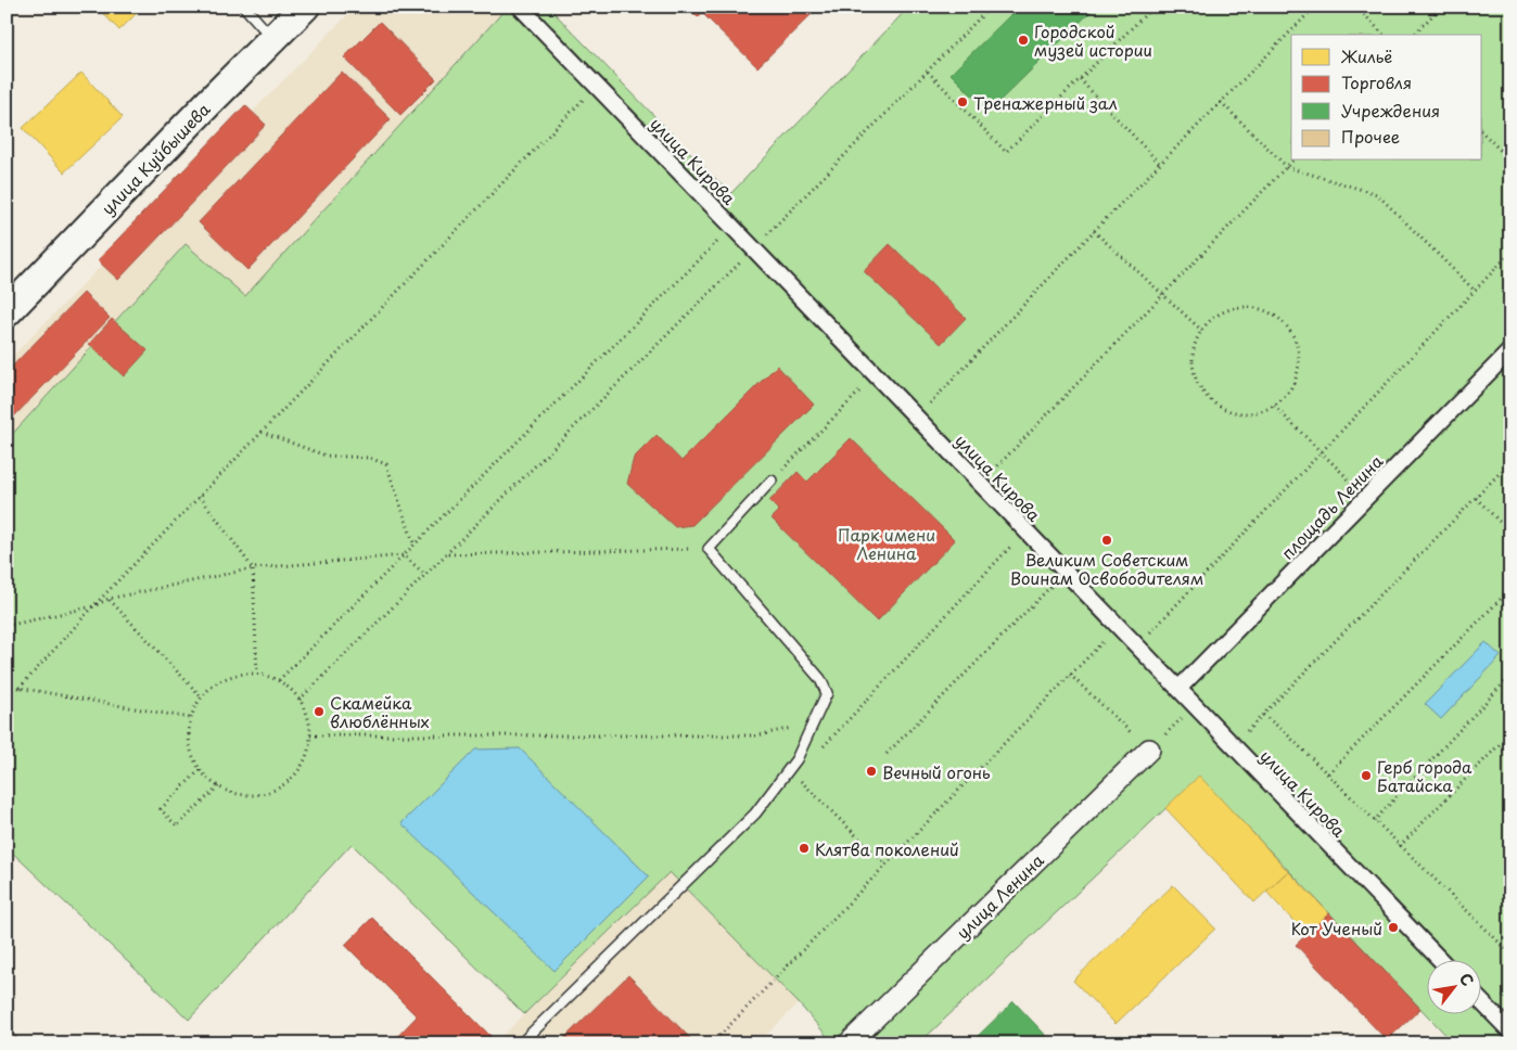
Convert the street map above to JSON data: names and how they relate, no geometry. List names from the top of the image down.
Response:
{
  "streets": {
    "main road": ["улица Куйбышева"],
    "street": ["улица Кирова", "площадь Ленина", "улица Ленина"]
  },
  "crossings": [
    ["улица Кирова", "площадь Ленина"]
  ],
  "parks": ["Парк имени Ленина"],
  "places": [
    "Городской музей истории",
    "Тренажерный зал",
    "Великим Советским Воинам Освободителям",
    "Скамейка влюблённых",
    "Вечный огонь",
    "Герб города Батайска",
    "Клятва поколений",
    "Кот Ученый"
  ],
  "legend": [
    "Жильё",
    "Торговля",
    "Учреждения",
    "Прочее"
  ],
  "north": "top right"
}
